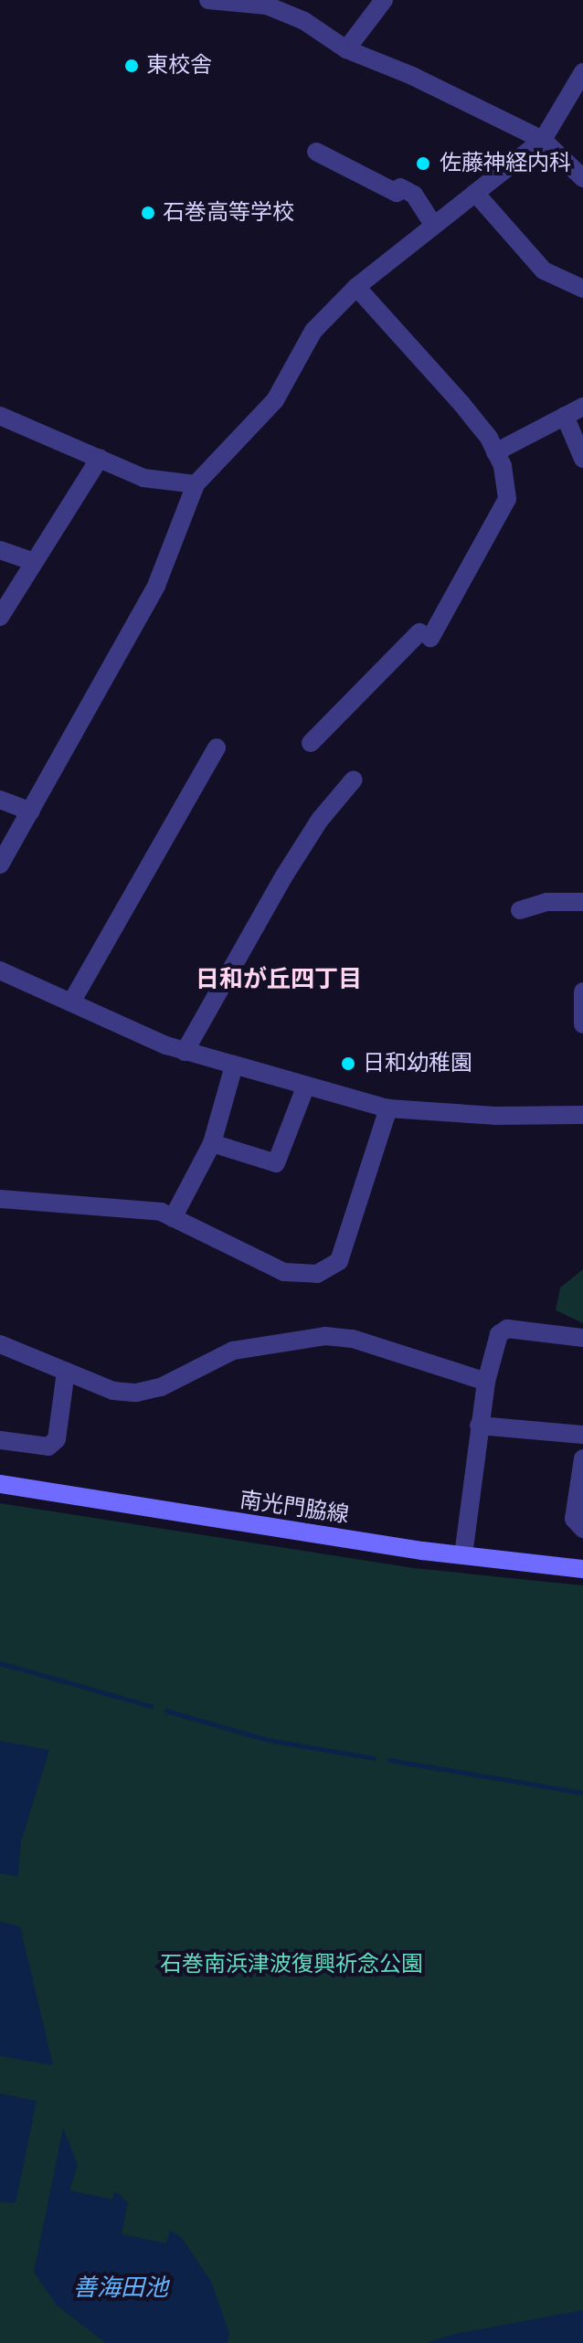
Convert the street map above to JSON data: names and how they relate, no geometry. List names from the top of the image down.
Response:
{
  "streets": {
    "street": ["南光門脇線"]
  },
  "districts": ["日和が丘四丁目"],
  "water": ["善海田池"],
  "parks": ["石巻南浜津波復興祈念公園"],
  "places": [
    "東校舎",
    "佐藤神経内科",
    "石巻高等学校",
    "日和幼稚園"
  ]
}
